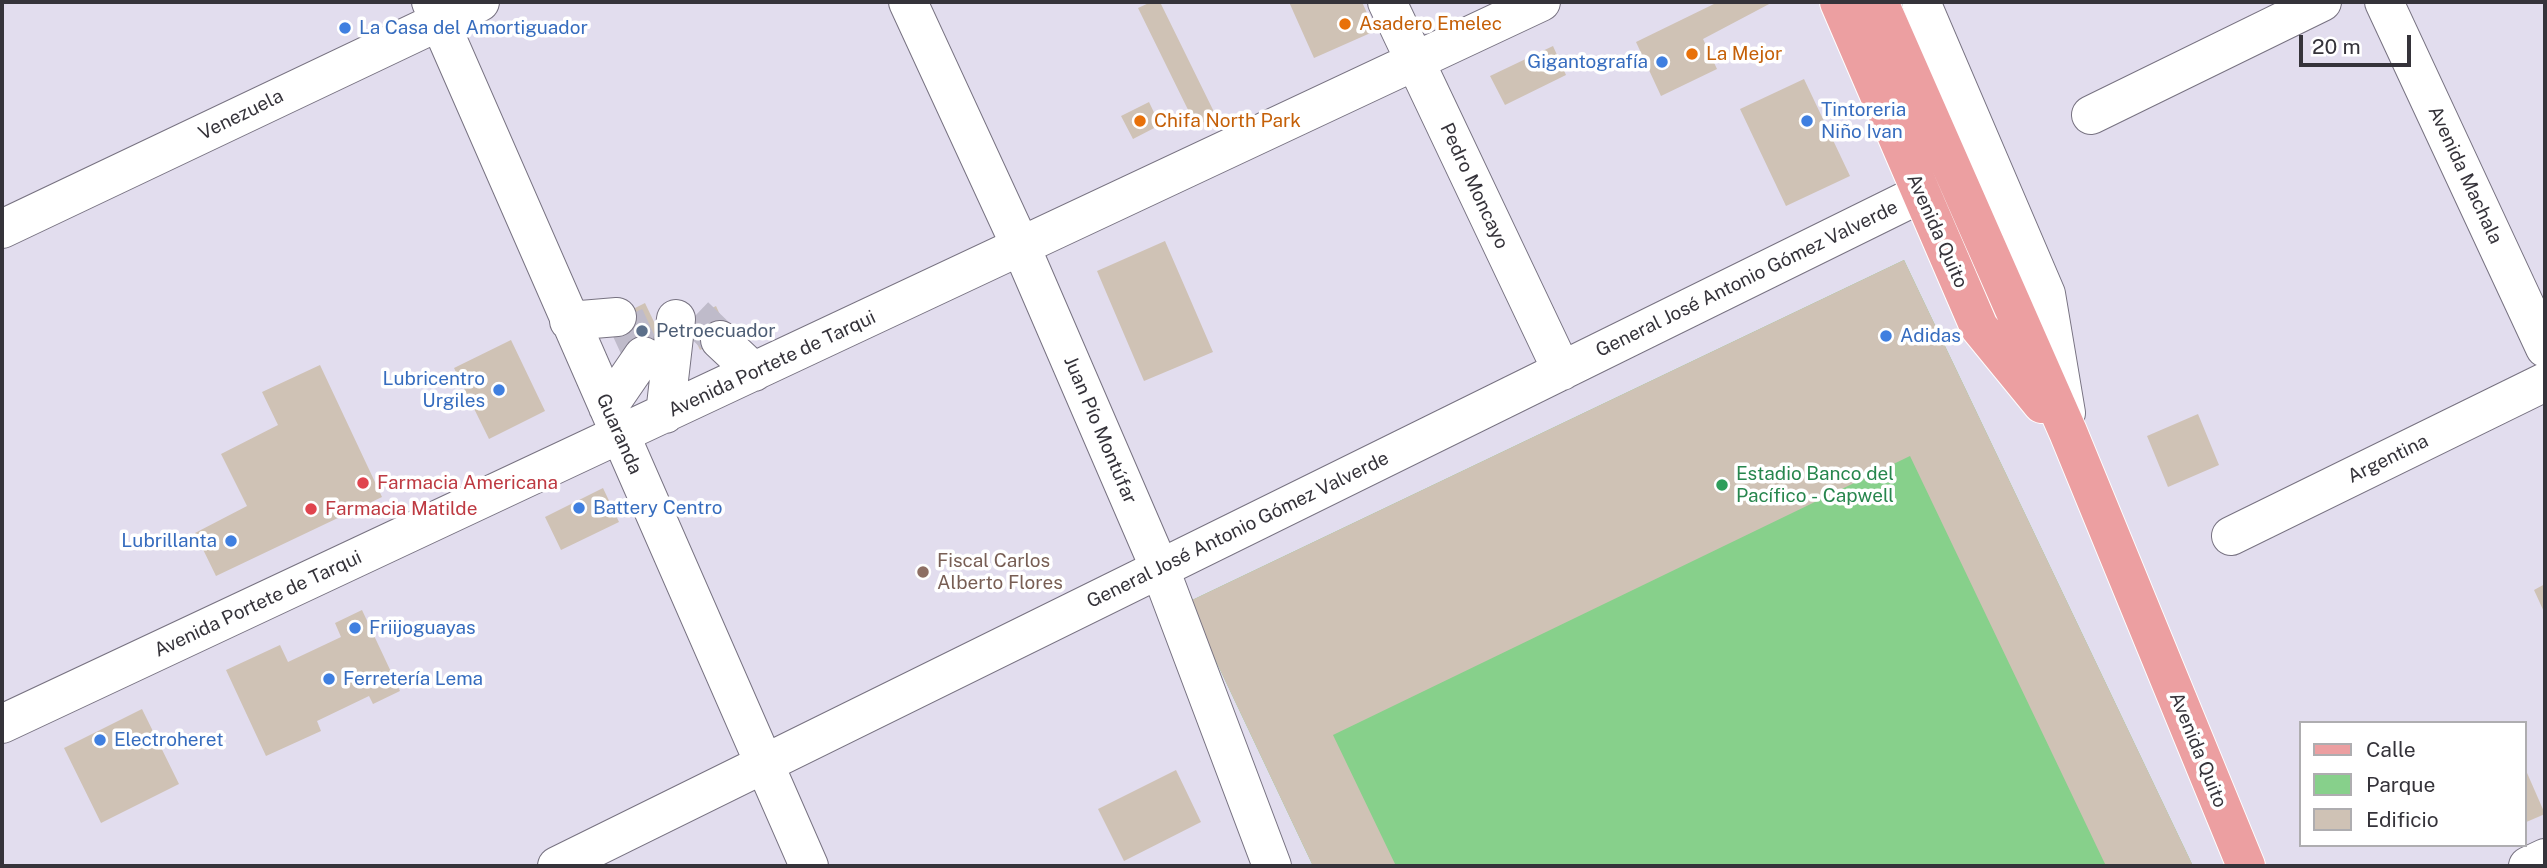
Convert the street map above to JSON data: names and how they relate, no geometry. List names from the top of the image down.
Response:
{
  "streets": {
    "main road": ["Avenida Quito"],
    "street": [
      "Venezuela",
      "Avenida Machala",
      "Pedro Moncayo",
      "General José Antonio Gómez Valverde",
      "Avenida Portete de Tarqui",
      "Juan Pío Montúfar",
      "Guaranda",
      "Argentina"
    ]
  },
  "crossings": [
    ["Venezuela", "Guaranda"],
    ["Pedro Moncayo", "General José Antonio Gómez Valverde"],
    ["Pedro Moncayo", "Avenida Portete de Tarqui"],
    ["Avenida Quito", "General José Antonio Gómez Valverde"],
    ["General José Antonio Gómez Valverde", "Juan Pío Montúfar"],
    ["General José Antonio Gómez Valverde", "Guaranda"],
    ["Avenida Portete de Tarqui", "Juan Pío Montúfar"],
    ["Avenida Portete de Tarqui", "Guaranda"]
  ],
  "places": [
    "Asadero Emelec",
    "La Casa del Amortiguador",
    "La Mejor",
    "Gigantografía",
    "Chifa North Park",
    "Tintoreria Niño Ivan",
    "Petroecuador",
    "Adidas",
    "Lubricentro Urgiles",
    "Farmacia Americana",
    "Estadio Banco del Pacífico - Capwell",
    "Battery Centro",
    "Farmacia Matilde",
    "Lubrillanta",
    "Fiscal Carlos Alberto Flores",
    "Friijoguayas",
    "Ferretería Lema",
    "Electroheret"
  ],
  "legend": ["Calle", "Parque", "Edificio"],
  "scale_bar": "20 m"
}
